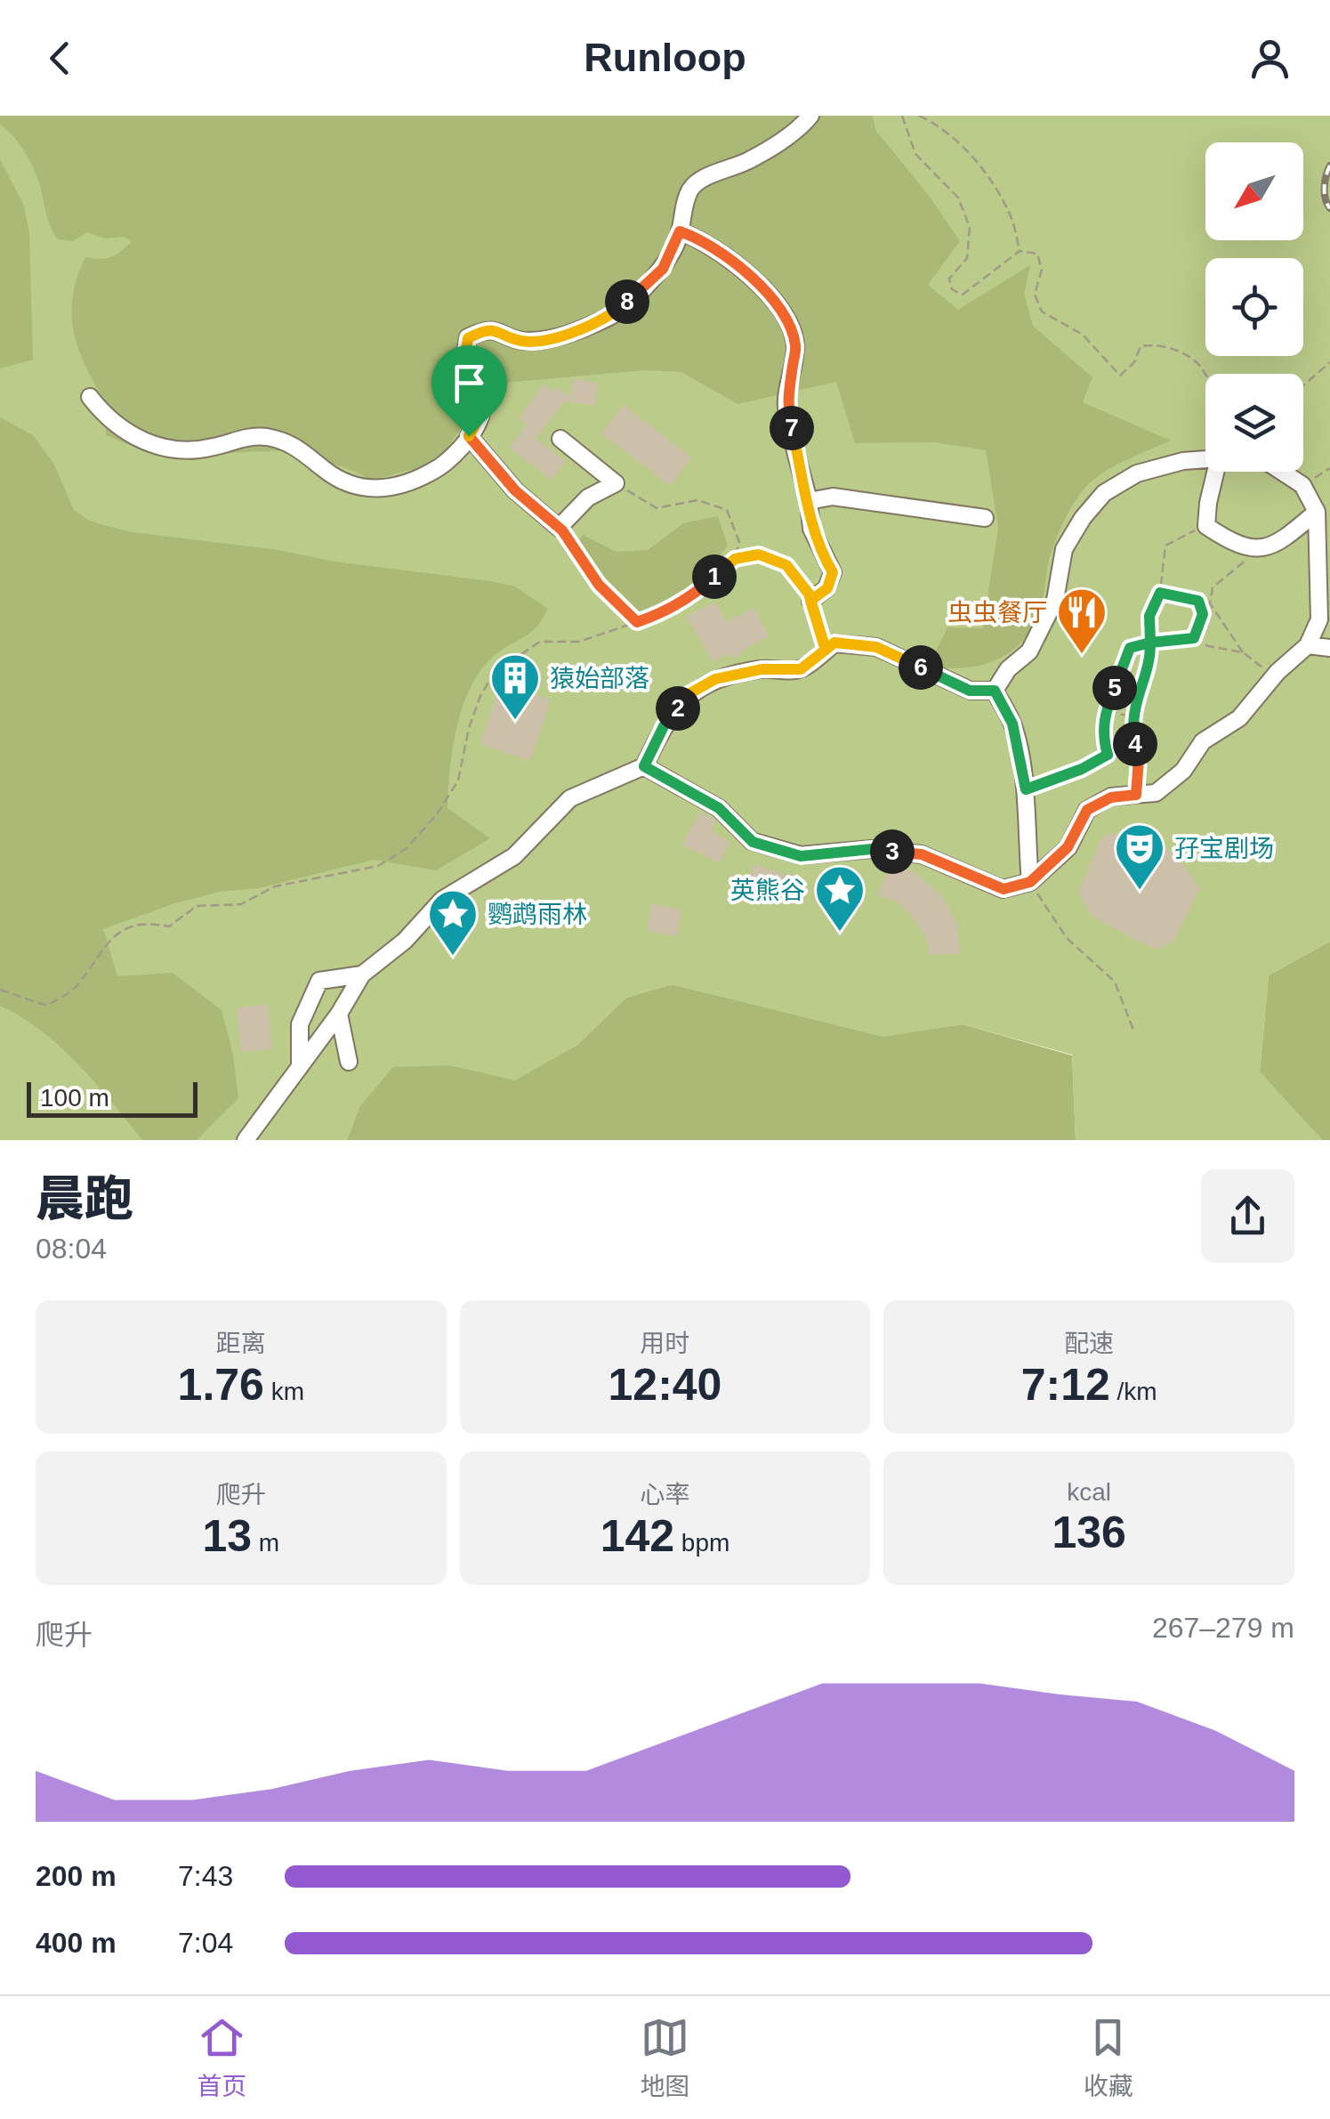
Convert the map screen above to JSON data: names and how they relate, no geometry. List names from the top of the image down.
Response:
{
  "places": {
    "restaurant": ["虫虫餐厅"],
    "building": ["猿始部落"],
    "theatre": ["孖宝剧场"],
    "place": ["英熊谷", "鹦鹉雨林"]
  },
  "scale_bar": "100 m",
  "north": "bottom left",
  "page": {
    "header": "Runloop",
    "pins": [
      "8",
      "7",
      "1",
      "6",
      "5",
      "2",
      "4",
      "3"
    ],
    "scale": "100 m",
    "heading": ["晨跑", "08:04"],
    "stats": [
      ["距离", "1.76 km"],
      ["用时", "12:40"],
      ["配速", "7:12 /km"],
      ["爬升", "13 m"],
      ["心率", "142 bpm"],
      ["kcal", "136"]
    ],
    "chart": ["爬升", "267–279 m"],
    "list": [
      {
        "name": "200 m",
        "note": "7:43"
      },
      {
        "name": "400 m",
        "note": "7:04"
      }
    ],
    "tabs": ["首页", "地图", "收藏"]
  }
}
